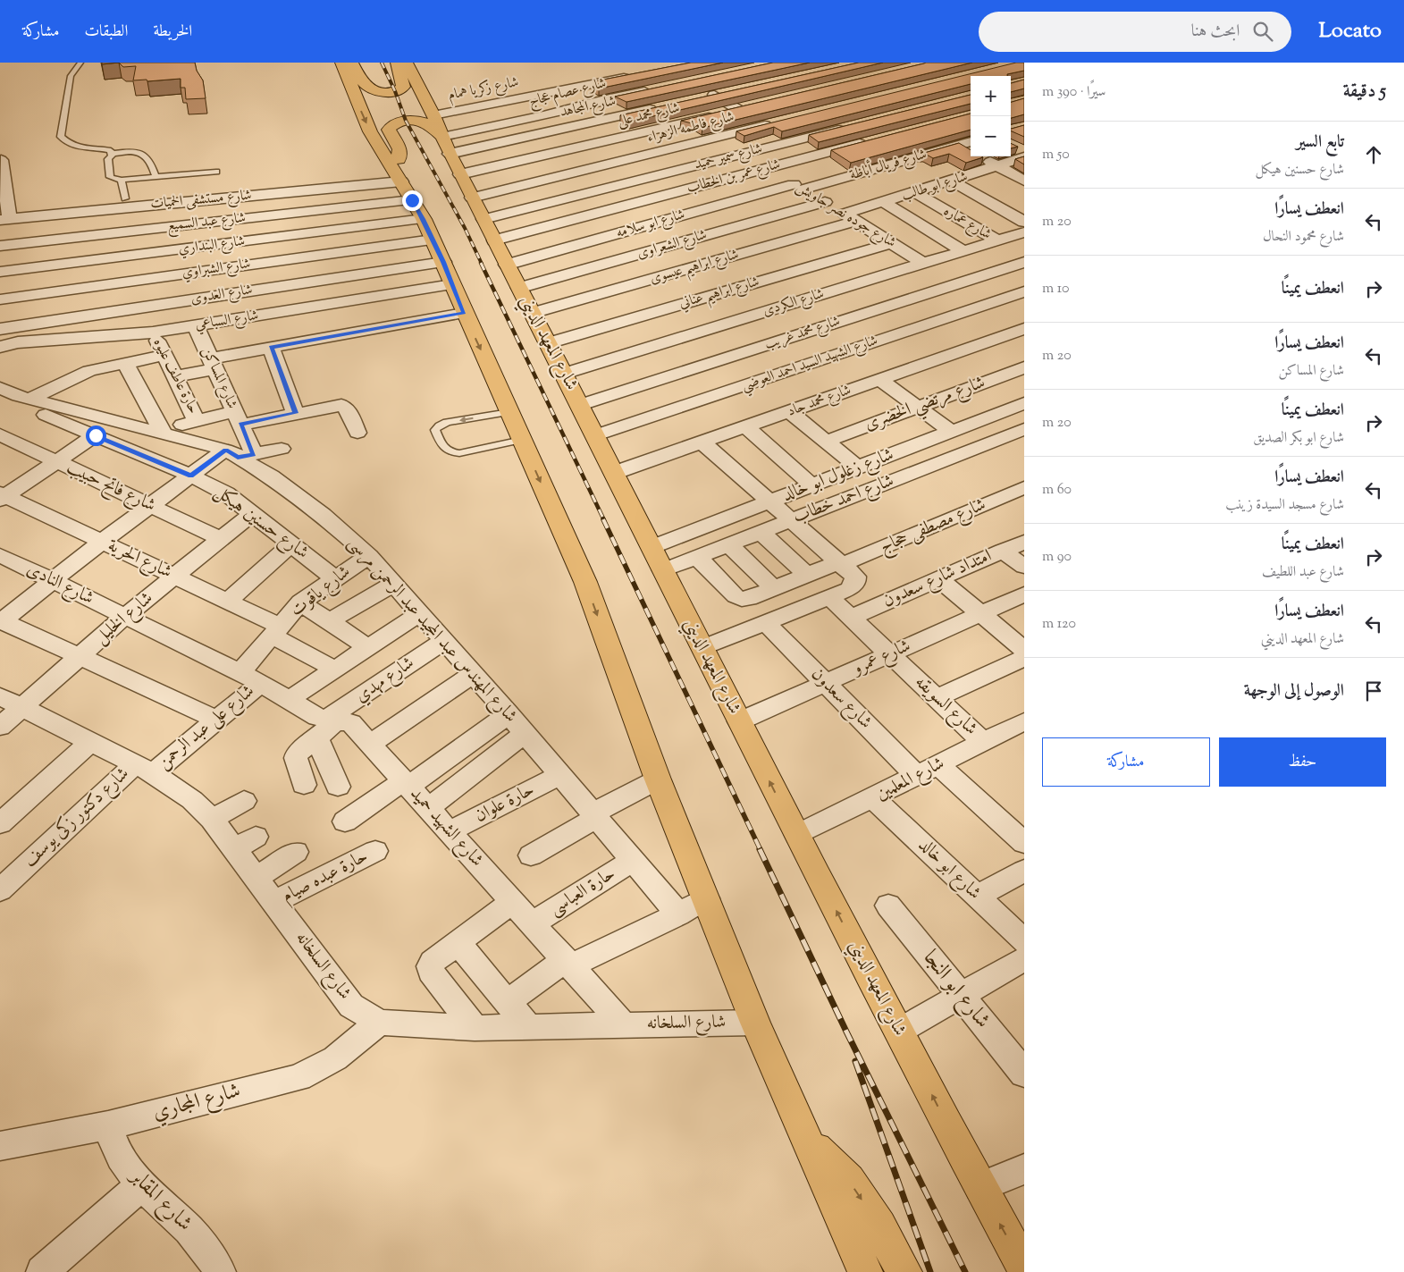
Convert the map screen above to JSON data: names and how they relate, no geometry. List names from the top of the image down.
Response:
{
  "streets": {
    "main road": ["شارع المعهد الديني"],
    "street": [
      "شارع زكريا همام",
      "شارع عصام عجاج",
      "شارع المجاهد",
      "شارع محمد على",
      "شارع فاطمه الزهراء",
      "شارع سمير حميد",
      "شارع فريال أباظة",
      "شارع عمر بن الخطاب",
      "شارع ابو طالب",
      "شارع مستشفى الحميات",
      "شارع جوده نصر جاويش",
      "شارع عبد السميع",
      "شارع عماره",
      "شارع ابو سلامه",
      "شارع الشعراوى",
      "شارع البنداري",
      "شارع ابراهيم عيسوى",
      "شارع الشبراوي",
      "شارع ابراهيم عناني",
      "شارع العدوى",
      "شارع الكردى",
      "شارع السباعي",
      "شارع محمد غريب",
      "شارع الشهيد السيد احمد العوضي",
      "حارة عاطف عليوه",
      "شارع المساكن",
      "شارع محمد جاد",
      "شارع مرتضي الخضرى",
      "شارع زغلول ابو خالد",
      "شارع فاتح حبيب",
      "شارع احمد خطاب",
      "شارع حسنين هيكل",
      "شارع مصطفى حجاج",
      "شارع الحرية",
      "امتداد شارع سعدون",
      "شارع النادى",
      "شارع ياقوت",
      "شارع الخليل",
      "شارع المهندس عبد المجيد عبد الرحمن مرسى",
      "شارع عمرو",
      "شارع مهدي",
      "شارع سعدون",
      "شارع السويقه",
      "شارع على عبد الرحمن",
      "شارع المعلمين",
      "حارة علوان",
      "شارع دكتور زكى يوسف",
      "شارع الشهيد حميد",
      "شارع ابو خالد",
      "حارة عبده صيام",
      "حارة العباسى",
      "شارع السلخانه",
      "شارع ابو النجا",
      "شارع المجاري",
      "شارع المقابر"
    ]
  },
  "crossings": [
    ["شارع زكريا همام", "شارع عصام عجاج"],
    ["شارع زكريا همام", "شارع المجاهد"],
    ["شارع زكريا همام", "شارع المعهد الديني"],
    ["شارع عصام عجاج", "شارع المجاهد"],
    ["شارع عصام عجاج", "شارع المعهد الديني"],
    ["شارع المجاهد", "شارع المعهد الديني"],
    ["شارع محمد على", "شارع المعهد الديني"],
    ["شارع فاطمه الزهراء", "شارع المعهد الديني"],
    ["شارع سمير حميد", "شارع عمر بن الخطاب"],
    ["شارع سمير حميد", "شارع المعهد الديني"],
    ["شارع فريال أباظة", "شارع جوده نصر جاويش"],
    ["شارع فريال أباظة", "شارع ابو سلامه"],
    ["شارع عمر بن الخطاب", "شارع جوده نصر جاويش"],
    ["شارع عمر بن الخطاب", "شارع المعهد الديني"],
    ["شارع ابو طالب", "شارع جوده نصر جاويش"],
    ["شارع ابو طالب", "شارع عماره"],
    ["شارع ابو طالب", "شارع ابراهيم عيسوى"],
    ["شارع مستشفى الحميات", "شارع عبد السميع"],
    ["شارع مستشفى الحميات", "شارع البنداري"],
    ["شارع مستشفى الحميات", "شارع الشبراوي"],
    ["شارع جوده نصر جاويش", "شارع ابو سلامه"],
    ["شارع جوده نصر جاويش", "شارع الشعراوى"],
    ["شارع جوده نصر جاويش", "شارع ابراهيم عيسوى"],
    ["شارع جوده نصر جاويش", "شارع ابراهيم عناني"],
    ["شارع جوده نصر جاويش", "شارع الكردى"],
    ["شارع عبد السميع", "شارع البنداري"],
    ["شارع عبد السميع", "شارع الشبراوي"],
    ["شارع عماره", "شارع الكردى"],
    ["شارع ابو سلامه", "شارع المعهد الديني"],
    ["شارع الشعراوى", "شارع المعهد الديني"],
    ["شارع البنداري", "شارع الشبراوي"],
    ["شارع ابراهيم عيسوى", "شارع المعهد الديني"],
    ["شارع ابراهيم عناني", "شارع المعهد الديني"],
    ["شارع الكردى", "شارع المعهد الديني"],
    ["شارع السباعي", "حارة عاطف عليوه"],
    ["شارع السباعي", "شارع المساكن"],
    ["شارع محمد غريب", "شارع المعهد الديني"],
    ["شارع المعهد الديني", "شارع الشهيد السيد احمد العوضي"],
    ["شارع المعهد الديني", "شارع محمد جاد"],
    ["شارع المعهد الديني", "شارع زغلول ابو خالد"],
    ["شارع المعهد الديني", "شارع احمد خطاب"],
    ["شارع المعهد الديني", "شارع عمرو"],
    ["شارع المعهد الديني", "شارع المعلمين"],
    ["شارع المساكن", "شارع المهندس عبد المجيد عبد الرحمن مرسى"],
    ["شارع فاتح حبيب", "شارع الخليل"],
    ["شارع احمد خطاب", "شارع مصطفى حجاج"],
    ["شارع حسنين هيكل", "شارع ياقوت"],
    ["شارع حسنين هيكل", "شارع الخليل"],
    ["شارع حسنين هيكل", "شارع المهندس عبد المجيد عبد الرحمن مرسى"],
    ["شارع الحرية", "شارع ياقوت"],
    ["شارع الحرية", "شارع الخليل"],
    ["امتداد شارع سعدون", "شارع السويقه"],
    ["شارع النادى", "شارع ياقوت"],
    ["شارع النادى", "شارع الخليل"],
    ["شارع النادى", "شارع على عبد الرحمن"],
    ["شارع النادى", "شارع الشهيد حميد"],
    ["شارع ياقوت", "شارع المهندس عبد المجيد عبد الرحمن مرسى"],
    ["شارع ياقوت", "شارع على عبد الرحمن"],
    ["شارع ياقوت", "شارع الشهيد حميد"],
    ["شارع الخليل", "شارع السلخانه"],
    ["شارع المهندس عبد المجيد عبد الرحمن مرسى", "شارع مهدي"],
    ["شارع المهندس عبد المجيد عبد الرحمن مرسى", "حارة علوان"],
    ["شارع المهندس عبد المجيد عبد الرحمن مرسى", "حارة العباسى"],
    ["شارع عمرو", "شارع سعدون"],
    ["شارع عمرو", "شارع السويقه"],
    ["شارع مهدي", "شارع الشهيد حميد"],
    ["شارع سعدون", "شارع المعلمين"],
    ["شارع السويقه", "شارع المعلمين"],
    ["شارع على عبد الرحمن", "شارع دكتور زكى يوسف"],
    ["شارع على عبد الرحمن", "شارع الشهيد حميد"],
    ["شارع على عبد الرحمن", "شارع السلخانه"],
    ["شارع المعلمين", "شارع ابو خالد"],
    ["حارة علوان", "شارع الشهيد حميد"],
    ["شارع دكتور زكى يوسف", "شارع السلخانه"],
    ["شارع الشهيد حميد", "حارة العباسى"],
    ["شارع الشهيد حميد", "شارع السلخانه"],
    ["حارة عبده صيام", "شارع السلخانه"],
    ["شارع السلخانه", "شارع المجاري"],
    ["شارع المجاري", "شارع المقابر"]
  ],
  "page": {
    "header": "Locato",
    "search": "ابحث هنا",
    "nav": ["الخريطة", "الطبقات", "مشاركة"],
    "heading": ["5 دقيقة", "سيرًا · 390 m"],
    "map_buttons": ["+", "−"],
    "list": [
      ["تابع السير", "شارع حسنين هيكل", "50 m"],
      ["انعطف يسارًا", "شارع محمود النحال", "20 m"],
      ["انعطف يمينًا", "10 m"],
      ["انعطف يسارًا", "شارع المساكن", "20 m"],
      ["انعطف يمينًا", "شارع ابو بكر الصديق", "20 m"],
      ["انعطف يسارًا", "شارع مسجد السيدة زينب", "60 m"],
      ["انعطف يمينًا", "شارع عبد اللطيف", "90 m"],
      ["انعطف يسارًا", "شارع المعهد الديني", "120 m"],
      "الوصول إلى الوجهة"
    ],
    "buttons": ["حفظ", "مشاركة"]
  }
}
